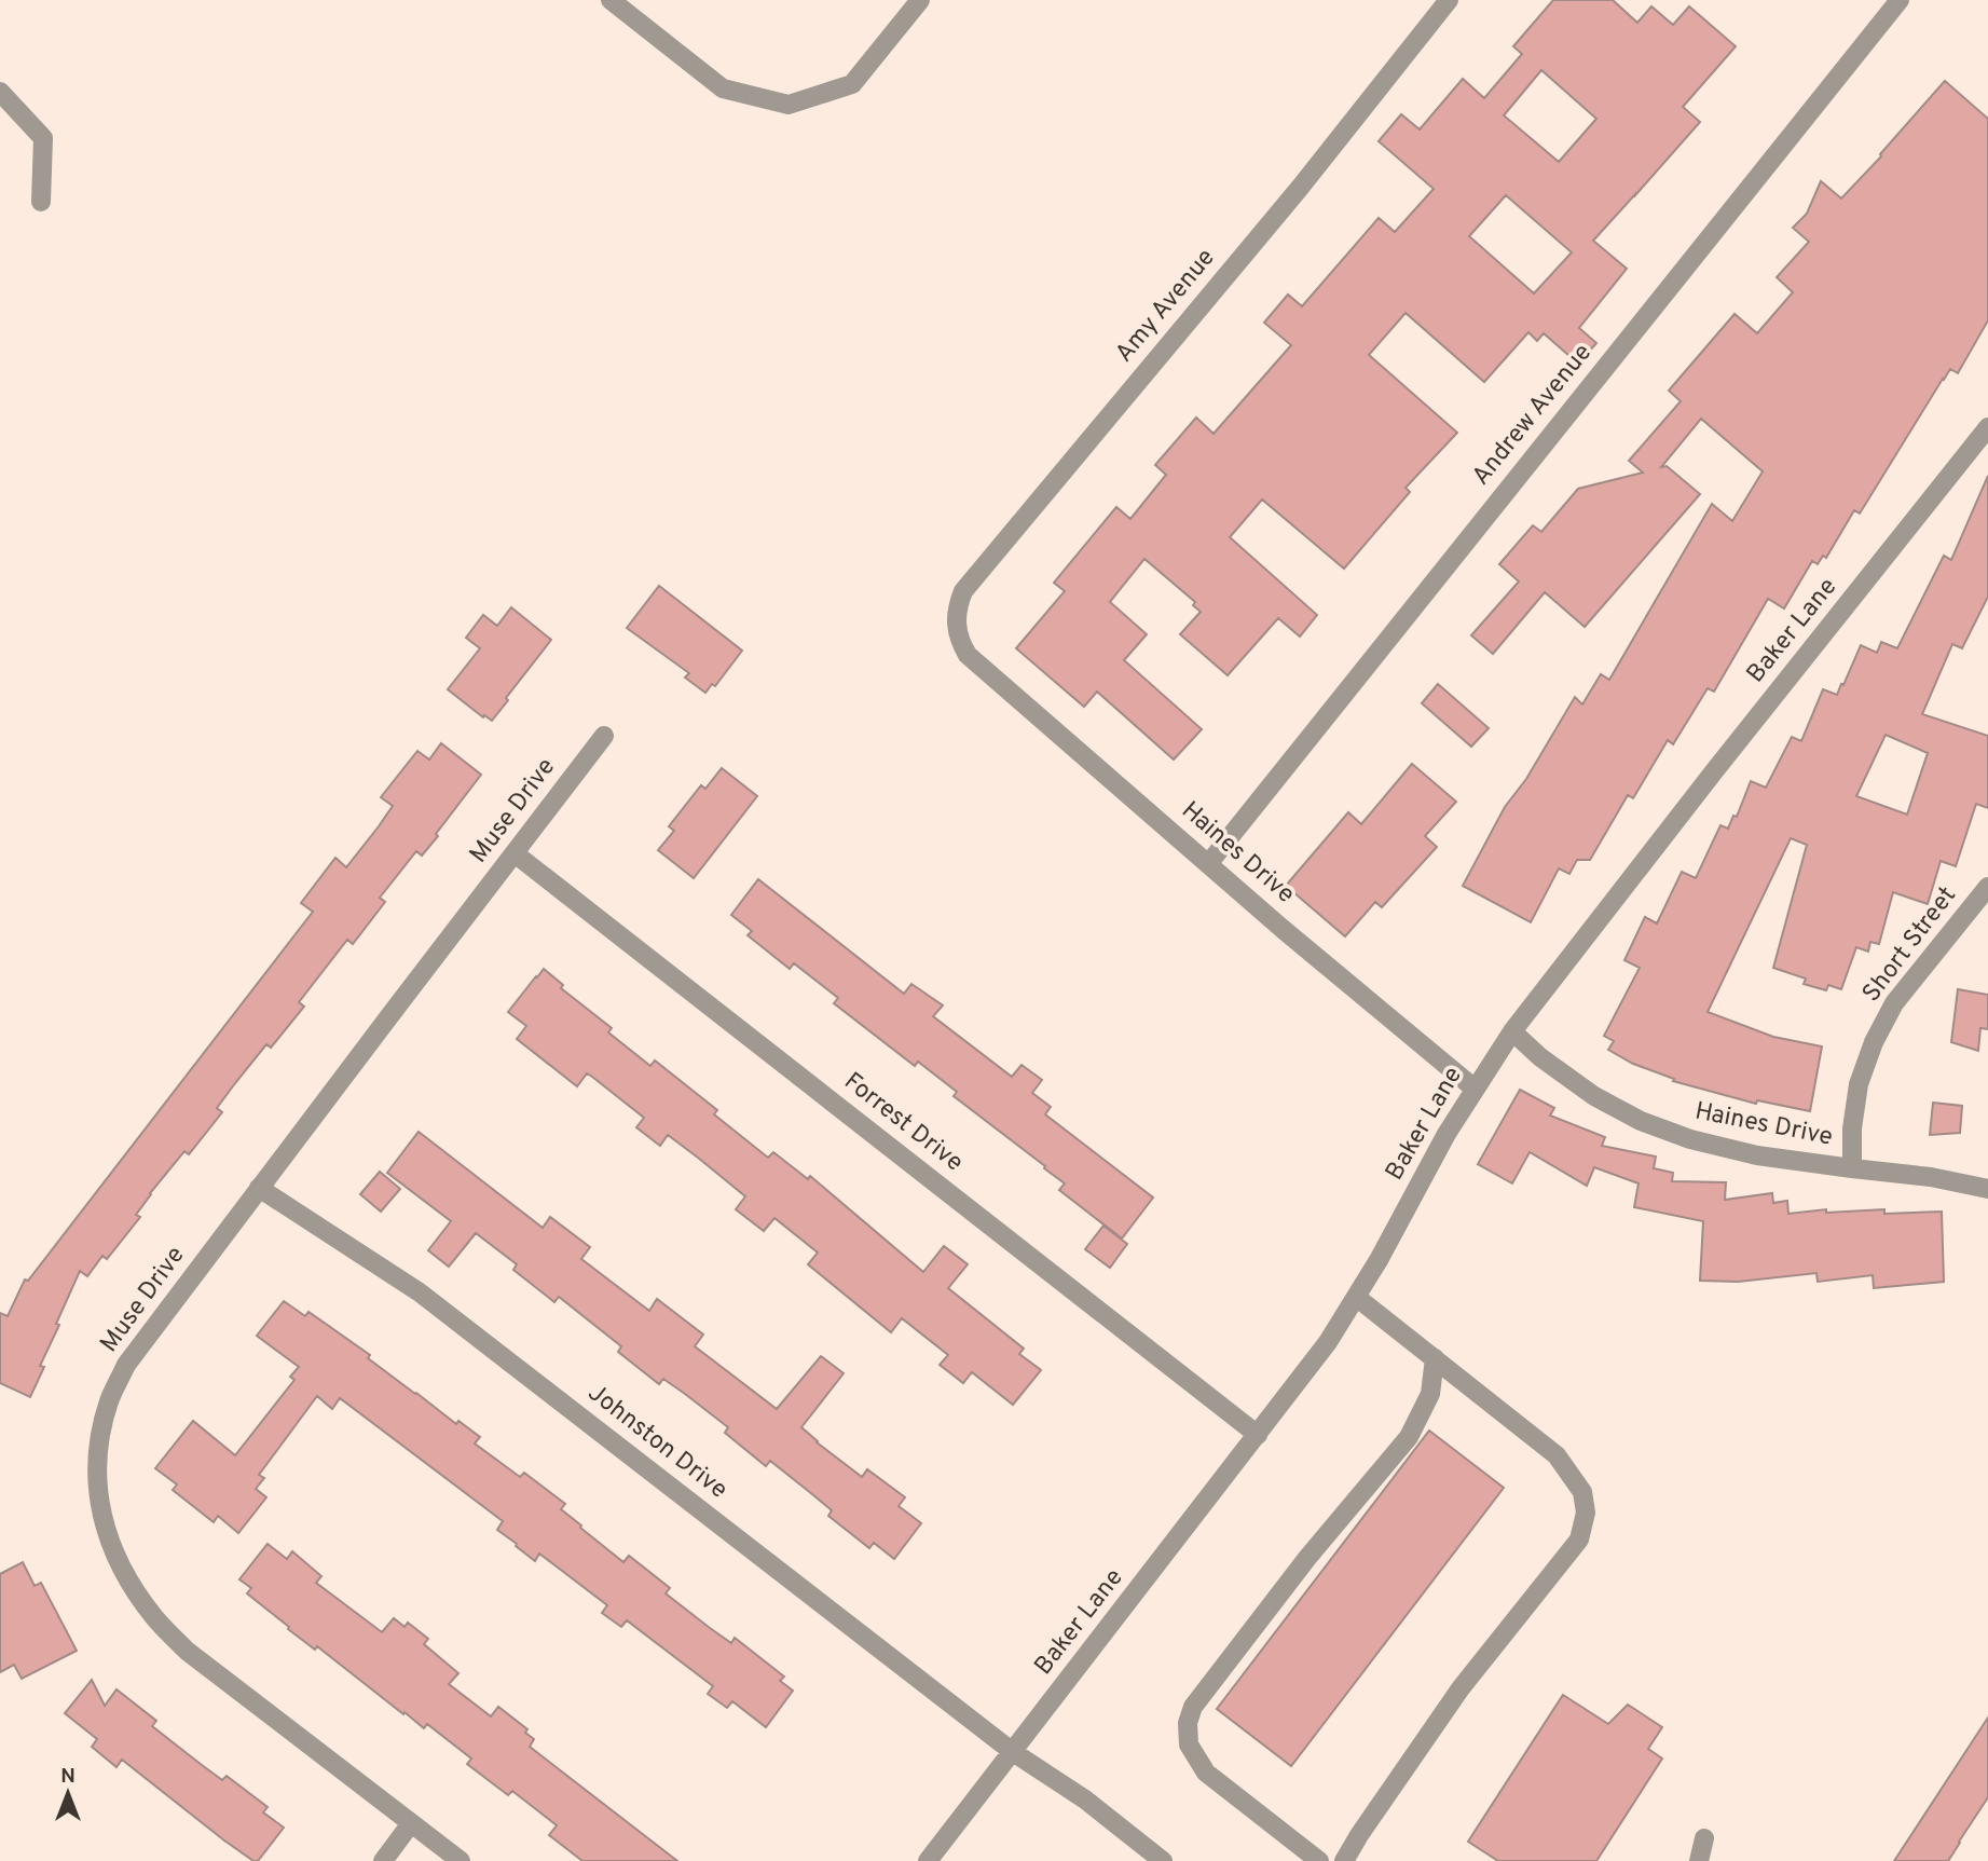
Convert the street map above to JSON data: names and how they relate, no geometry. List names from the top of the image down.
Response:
{
  "streets": {
    "street": [
      "Amy Avenue",
      "Andrew Avenue",
      "Baker Lane",
      "Muse Drive",
      "Haines Drive",
      "Short Street",
      "Forrest Drive",
      "Johnston Drive"
    ]
  },
  "crossings": [
    ["Amy Avenue", "Haines Drive"],
    ["Andrew Avenue", "Haines Drive"],
    ["Baker Lane", "Haines Drive"],
    ["Baker Lane", "Forrest Drive"],
    ["Baker Lane", "Johnston Drive"],
    ["Muse Drive", "Forrest Drive"],
    ["Muse Drive", "Johnston Drive"],
    ["Haines Drive", "Short Street"]
  ],
  "north": "top"
}
